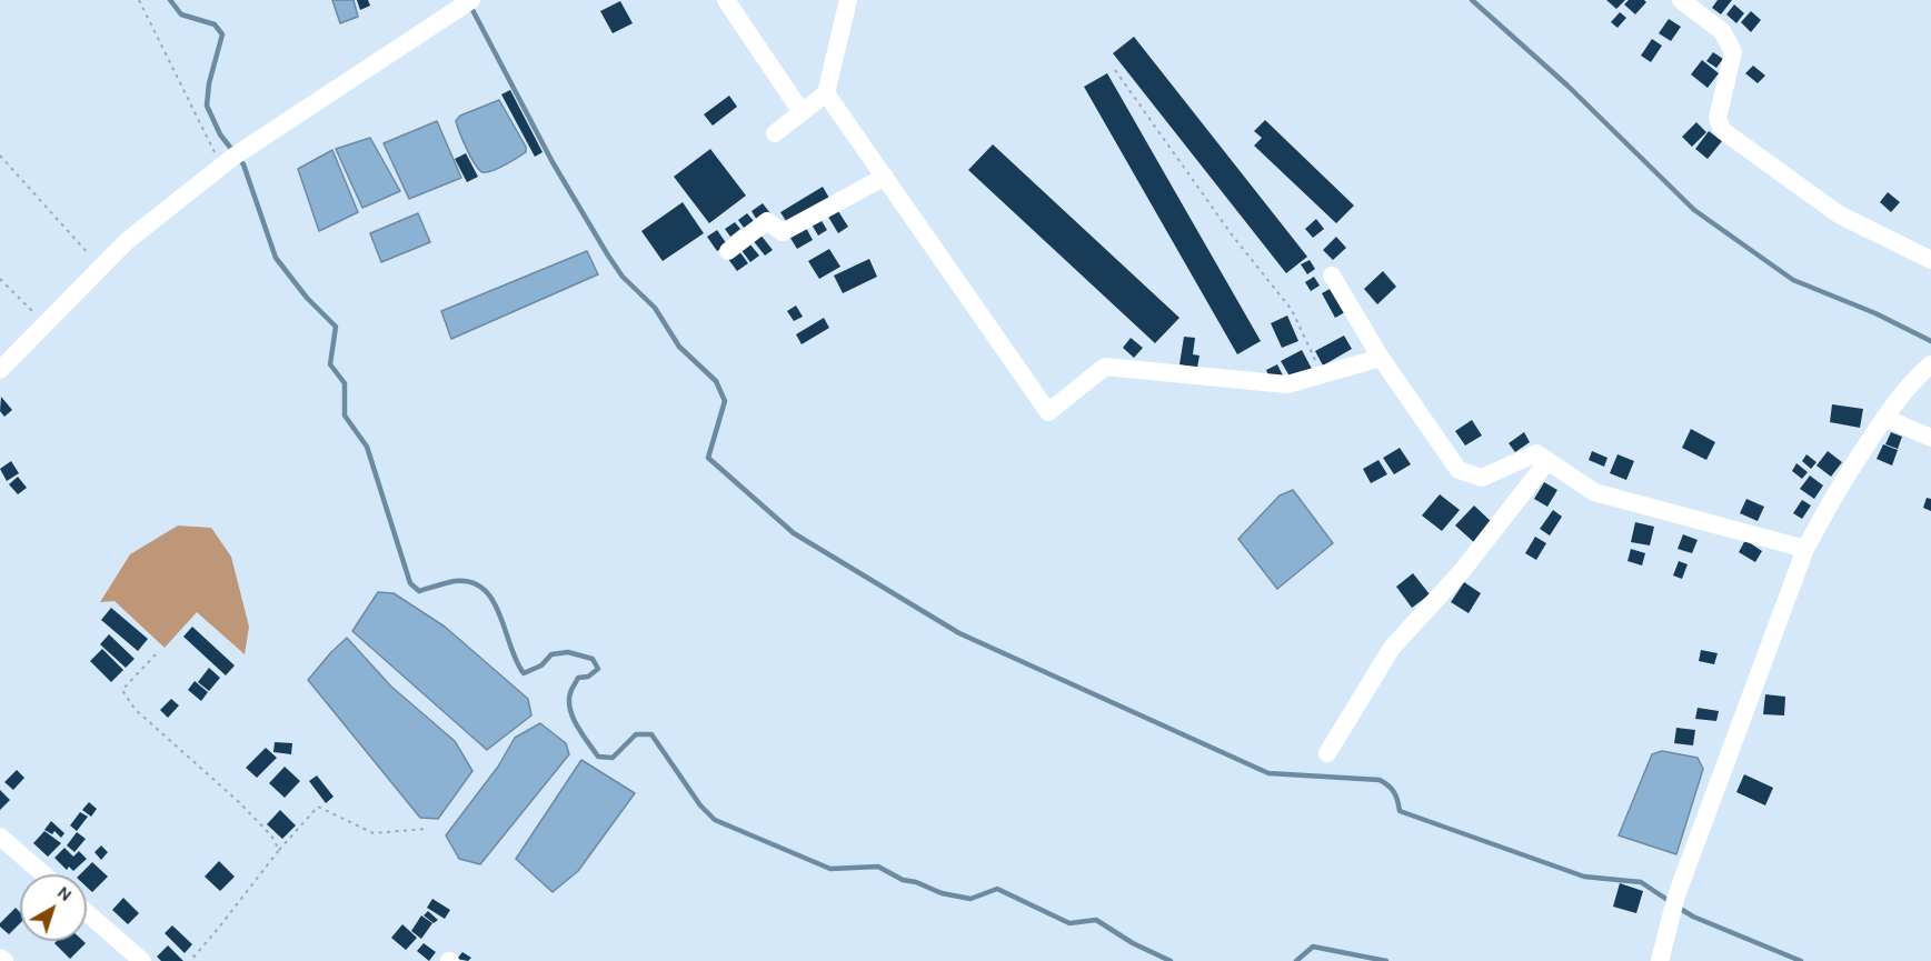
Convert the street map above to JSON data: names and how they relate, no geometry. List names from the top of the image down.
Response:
{
  "north": "top right"
}
